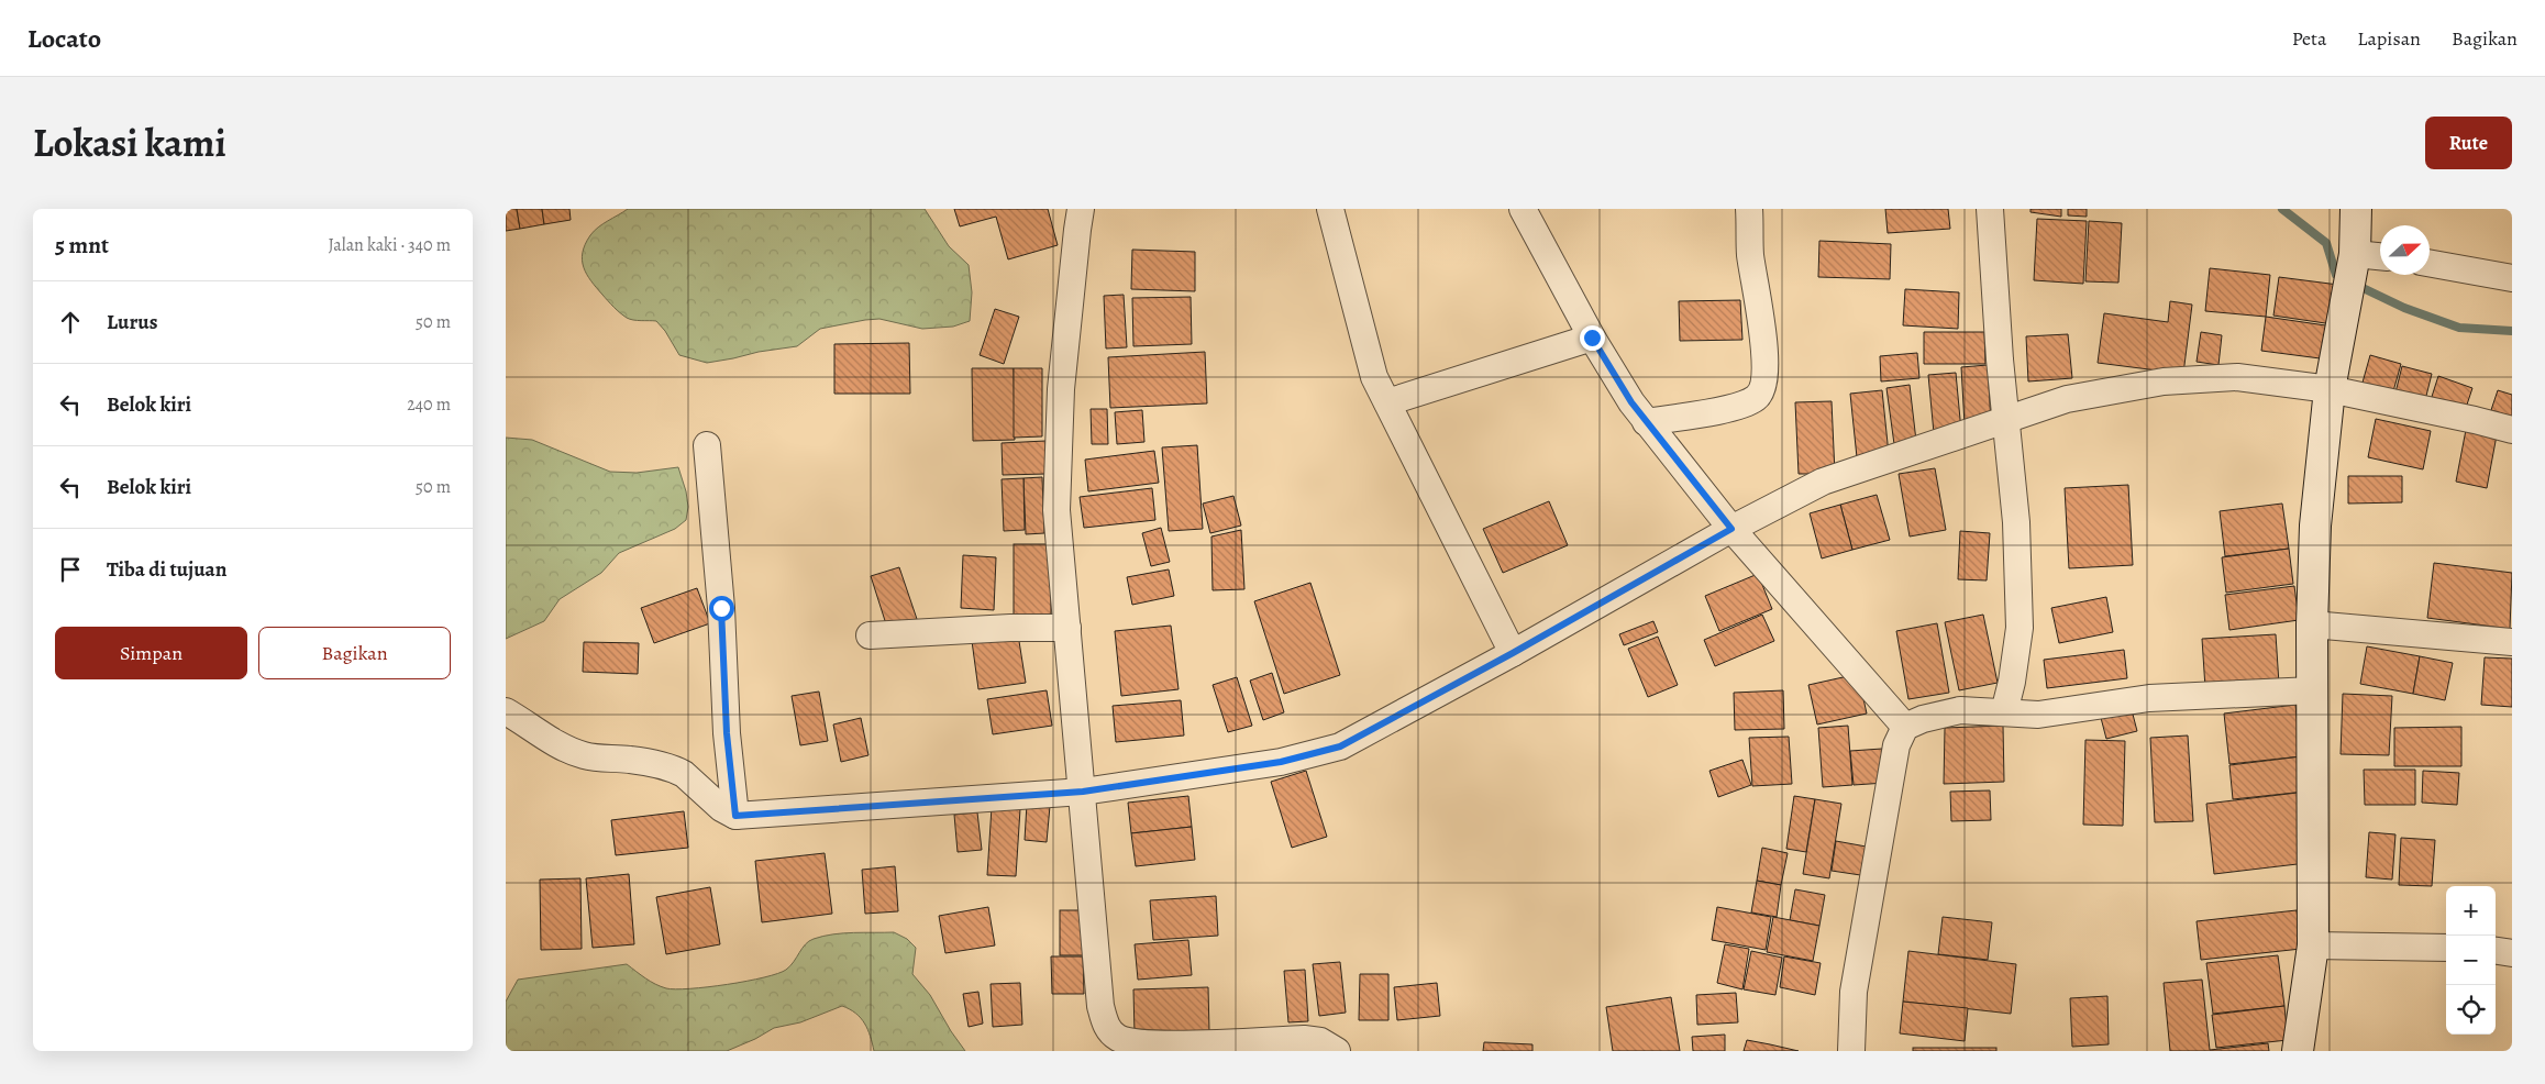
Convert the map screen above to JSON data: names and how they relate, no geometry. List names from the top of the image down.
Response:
{
  "north": "right",
  "page": {
    "header": "Locato",
    "nav": ["Peta", "Lapisan", "Bagikan"],
    "title": "Lokasi kami",
    "buttons": [
      "Rute",
      ["Simpan", "Bagikan"]
    ],
    "heading": ["5 mnt", "Jalan kaki · 340 m"],
    "list": [
      ["Lurus", "50 m"],
      ["Belok kiri", "240 m"],
      ["Belok kiri", "50 m"],
      "Tiba di tujuan"
    ],
    "map_buttons": ["+", "−"]
  }
}
